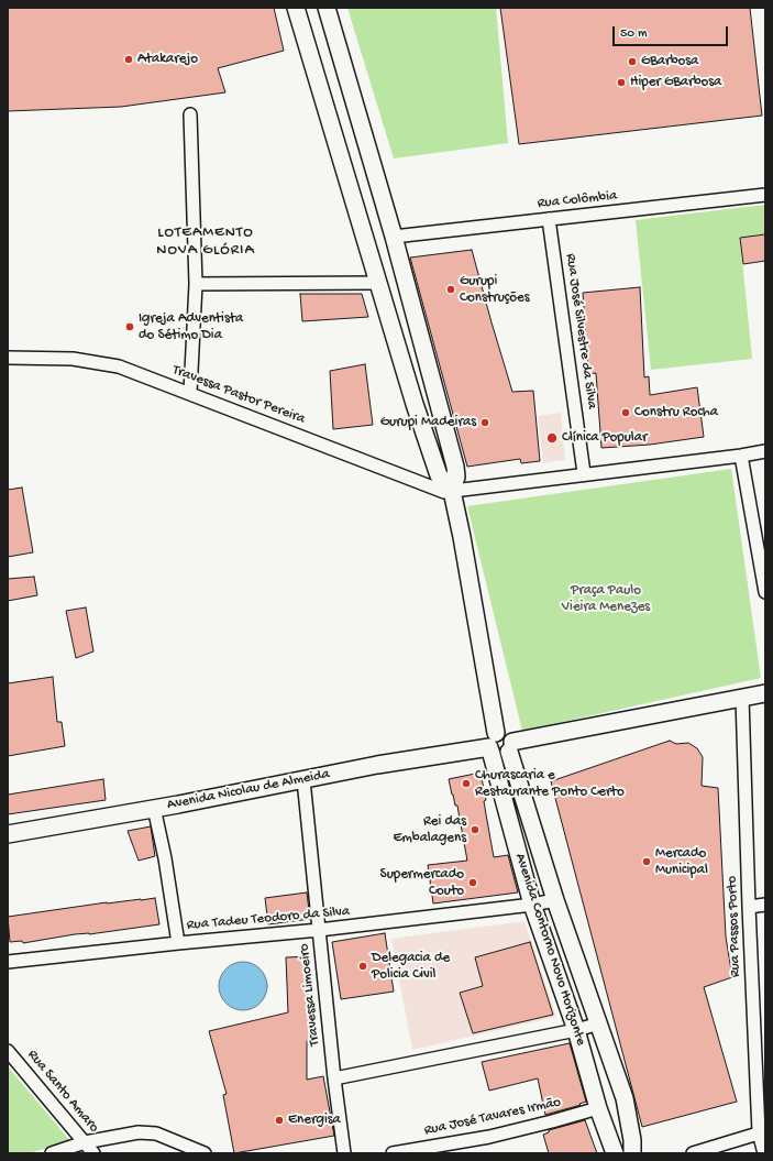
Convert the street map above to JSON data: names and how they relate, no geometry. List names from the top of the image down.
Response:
{
  "streets": {
    "main road": ["Avenida Nicolau de Almeida", "Avenida Contorno Novo Horizonte"],
    "street": [
      "Rua Colômbia",
      "Rua José Silvestre da Silva",
      "Travessa Pastor Pereira",
      "Rua Tadeu Teodoro da Silva",
      "Rua Passos Porto",
      "Travessa Limoeiro",
      "Rua Santo Amaro",
      "Rua José Tavares Irmão"
    ]
  },
  "crossings": [
    ["Rua Colômbia", "Rua José Silvestre da Silva"],
    ["Travessa Pastor Pereira", "Avenida Contorno Novo Horizonte"],
    ["Avenida Nicolau de Almeida", "Avenida Contorno Novo Horizonte"],
    ["Avenida Nicolau de Almeida", "Travessa Limoeiro"],
    ["Rua Tadeu Teodoro da Silva", "Avenida Contorno Novo Horizonte"],
    ["Rua Tadeu Teodoro da Silva", "Travessa Limoeiro"],
    ["Avenida Contorno Novo Horizonte", "Rua José Tavares Irmão"]
  ],
  "districts": ["LOTEAMENTO NOVA GLÓRIA"],
  "parks": ["Praça Paulo Vieira Menezes"],
  "places": [
    "Atakarejo",
    "GBarbosa",
    "Hiper GBarbosa",
    "Gurupi Construções",
    "Igreja Adventista do Sétimo Dia",
    "Constru Rocha",
    "Gurupi Madeiras",
    "Clínica Popular",
    "Churascaria e Restaurante Ponto Certo",
    "Rei das Embalagens",
    "Mercado Municipal",
    "Supermercado Couto",
    "Delegacia de Policia Civil",
    "Energisa"
  ],
  "scale_bar": "50 m"
}
